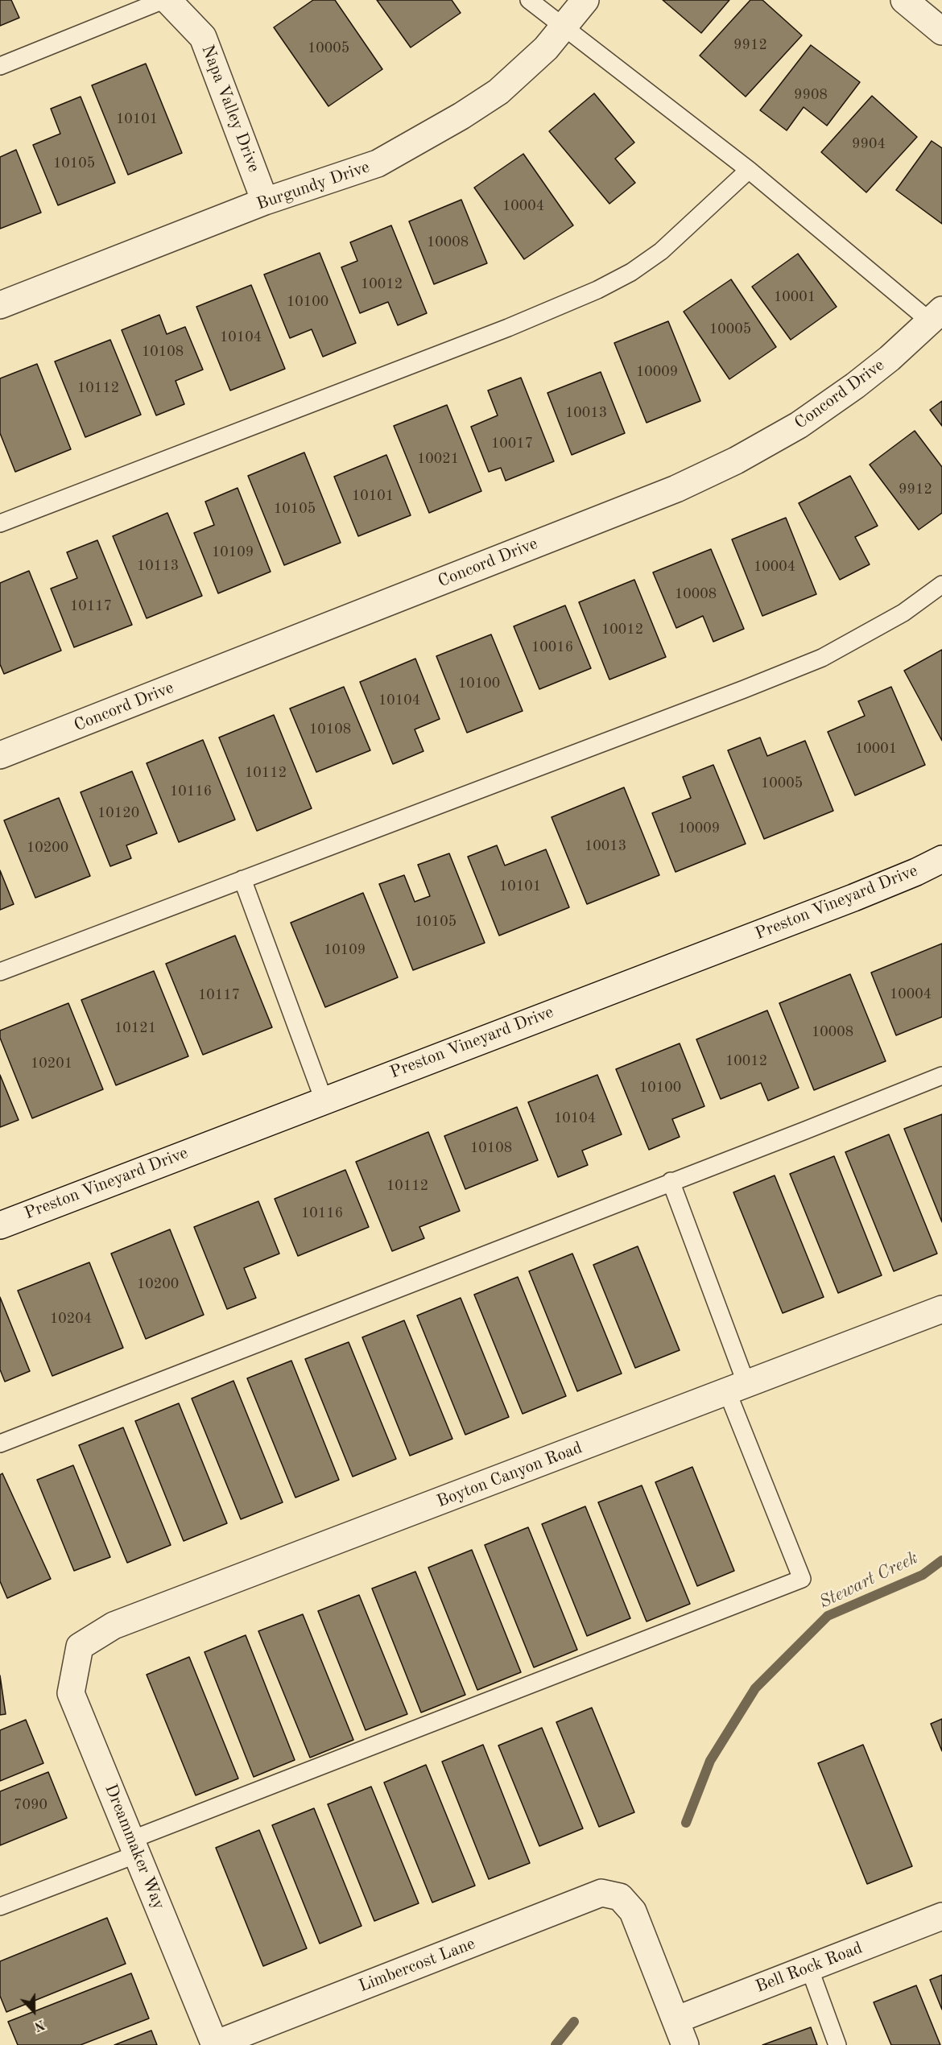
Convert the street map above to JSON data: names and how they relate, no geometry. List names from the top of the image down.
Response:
{
  "streets": {
    "street": [
      "Napa Valley Drive",
      "Burgundy Drive",
      "Concord Drive",
      "Preston Vineyard Drive",
      "Boyton Canyon Road",
      "Dreammaker Way",
      "Limbercost Lane",
      "Bell Rock Road"
    ]
  },
  "crossings": [
    ["Napa Valley Drive", "Burgundy Drive"],
    ["Boyton Canyon Road", "Dreammaker Way"],
    ["Dreammaker Way", "Limbercost Lane"],
    ["Limbercost Lane", "Bell Rock Road"]
  ],
  "water": ["Stewart Creek"],
  "house_numbers": [
    "9912",
    "10005",
    "9908",
    "10101",
    "9904",
    "10105",
    "10004",
    "10008",
    "10012",
    "10001",
    "10100",
    "10005",
    "10104",
    "10108",
    "10009",
    "10112",
    "10013",
    "10017",
    "10021",
    "9912",
    "10101",
    "10105",
    "10109",
    "10113",
    "10004",
    "10008",
    "10117",
    "10012",
    "10016",
    "10100",
    "10104",
    "10108",
    "10001",
    "10112",
    "10005",
    "10116",
    "10120",
    "10009",
    "10013",
    "10200",
    "10101",
    "10105",
    "10109",
    "10004",
    "10117",
    "10121",
    "10008",
    "10012",
    "10201",
    "10100",
    "10104",
    "10108",
    "10112",
    "10116",
    "10200",
    "10204",
    "7090"
  ],
  "north": "bottom"
}
